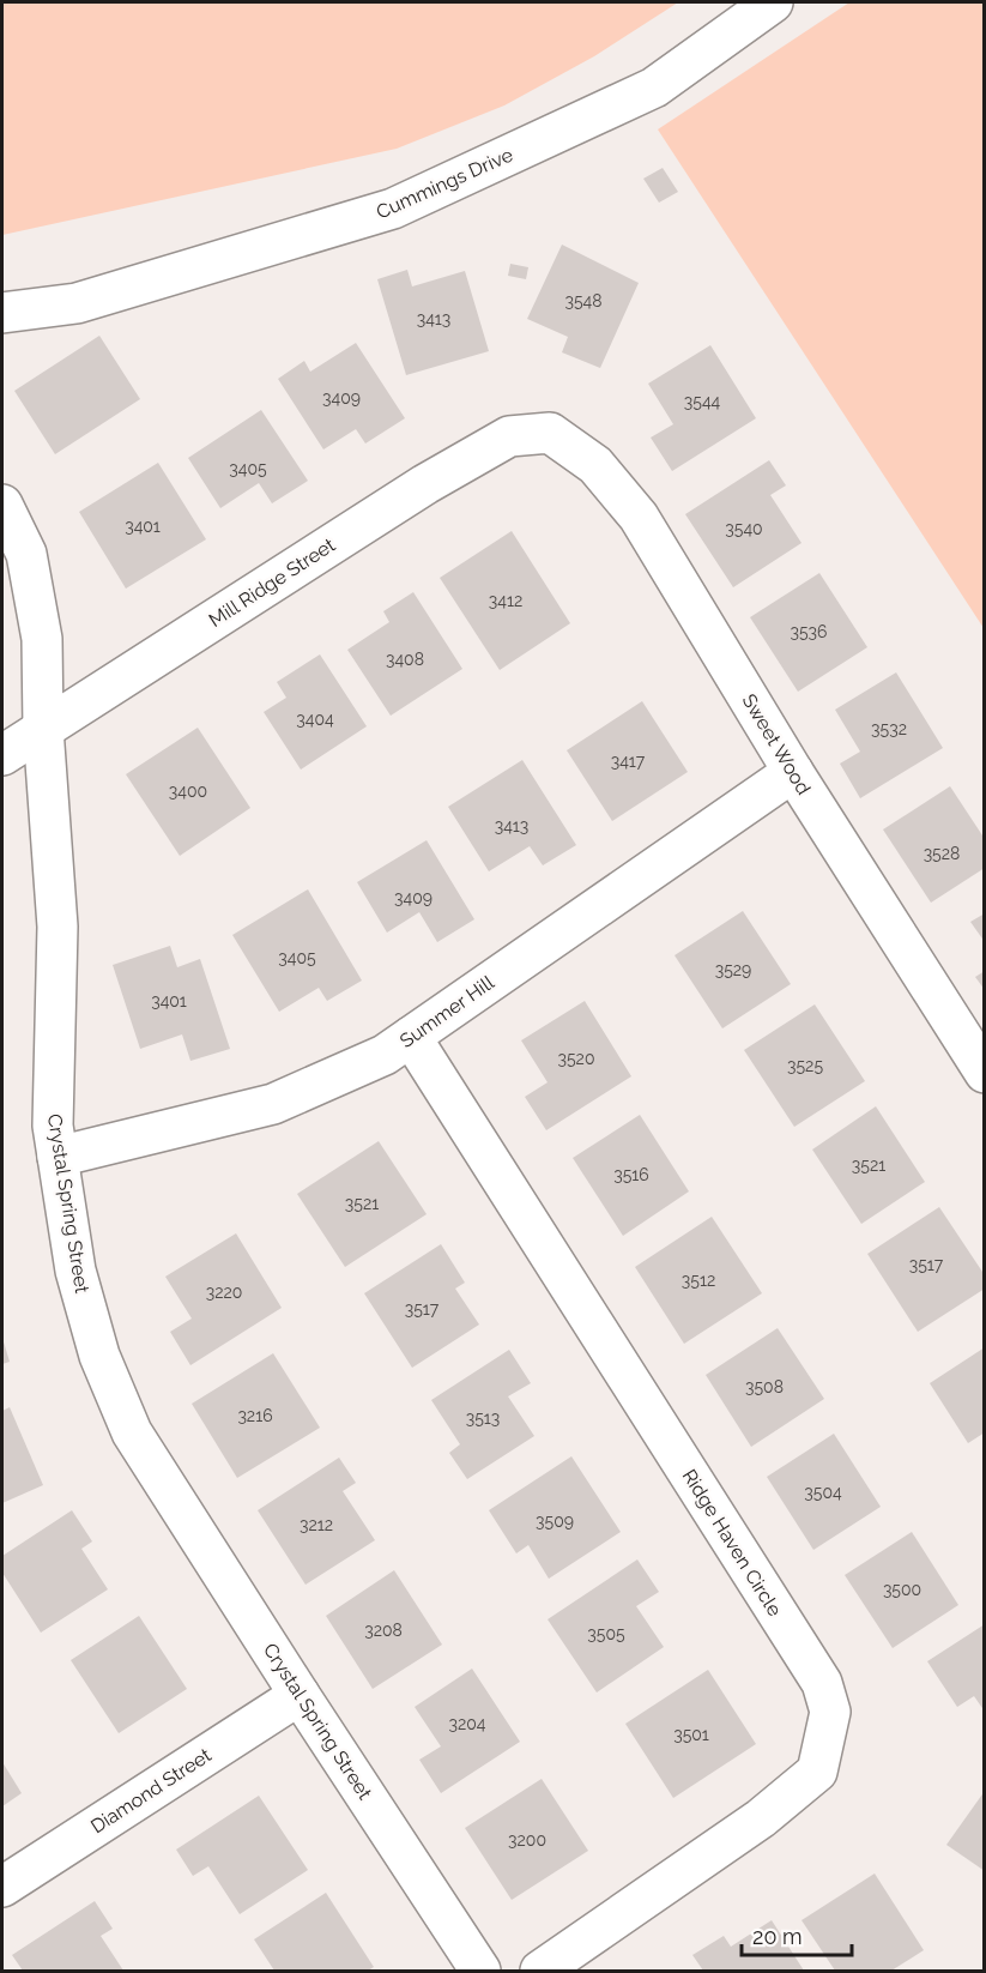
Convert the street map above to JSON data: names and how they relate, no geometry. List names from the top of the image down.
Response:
{
  "streets": {
    "street": [
      "Cummings Drive",
      "Mill Ridge Street",
      "Sweet Wood",
      "Summer Hill",
      "Crystal Spring Street",
      "Ridge Haven Circle",
      "Diamond Street"
    ]
  },
  "crossings": [
    ["Mill Ridge Street", "Sweet Wood"],
    ["Mill Ridge Street", "Crystal Spring Street"],
    ["Sweet Wood", "Summer Hill"],
    ["Summer Hill", "Crystal Spring Street"],
    ["Summer Hill", "Ridge Haven Circle"],
    ["Crystal Spring Street", "Diamond Street"]
  ],
  "house_numbers": [
    "3548",
    "3413",
    "3409",
    "3544",
    "3405",
    "3401",
    "3540",
    "3412",
    "3536",
    "3408",
    "3404",
    "3532",
    "3417",
    "3400",
    "3413",
    "3528",
    "3409",
    "3405",
    "3529",
    "3401",
    "3520",
    "3525",
    "3521",
    "3516",
    "3521",
    "3517",
    "3512",
    "3220",
    "3517",
    "3508",
    "3216",
    "3513",
    "3504",
    "3509",
    "3212",
    "3500",
    "3208",
    "3505",
    "3204",
    "3501",
    "3200"
  ],
  "scale_bar": "20 m"
}
